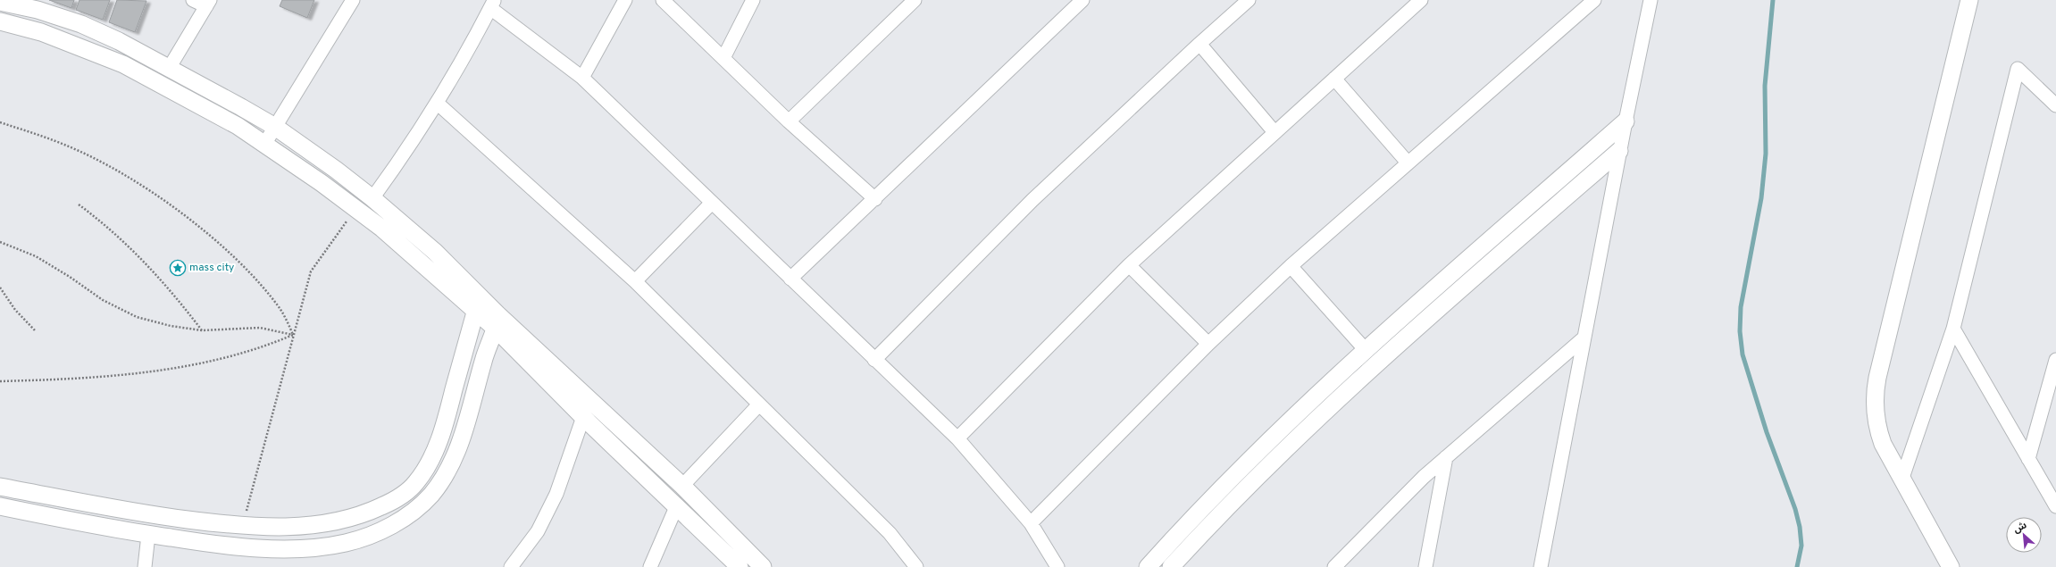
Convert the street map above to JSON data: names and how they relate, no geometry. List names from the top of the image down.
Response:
{
  "places": {
    "place": ["mass city"]
  },
  "north": "top left"
}
